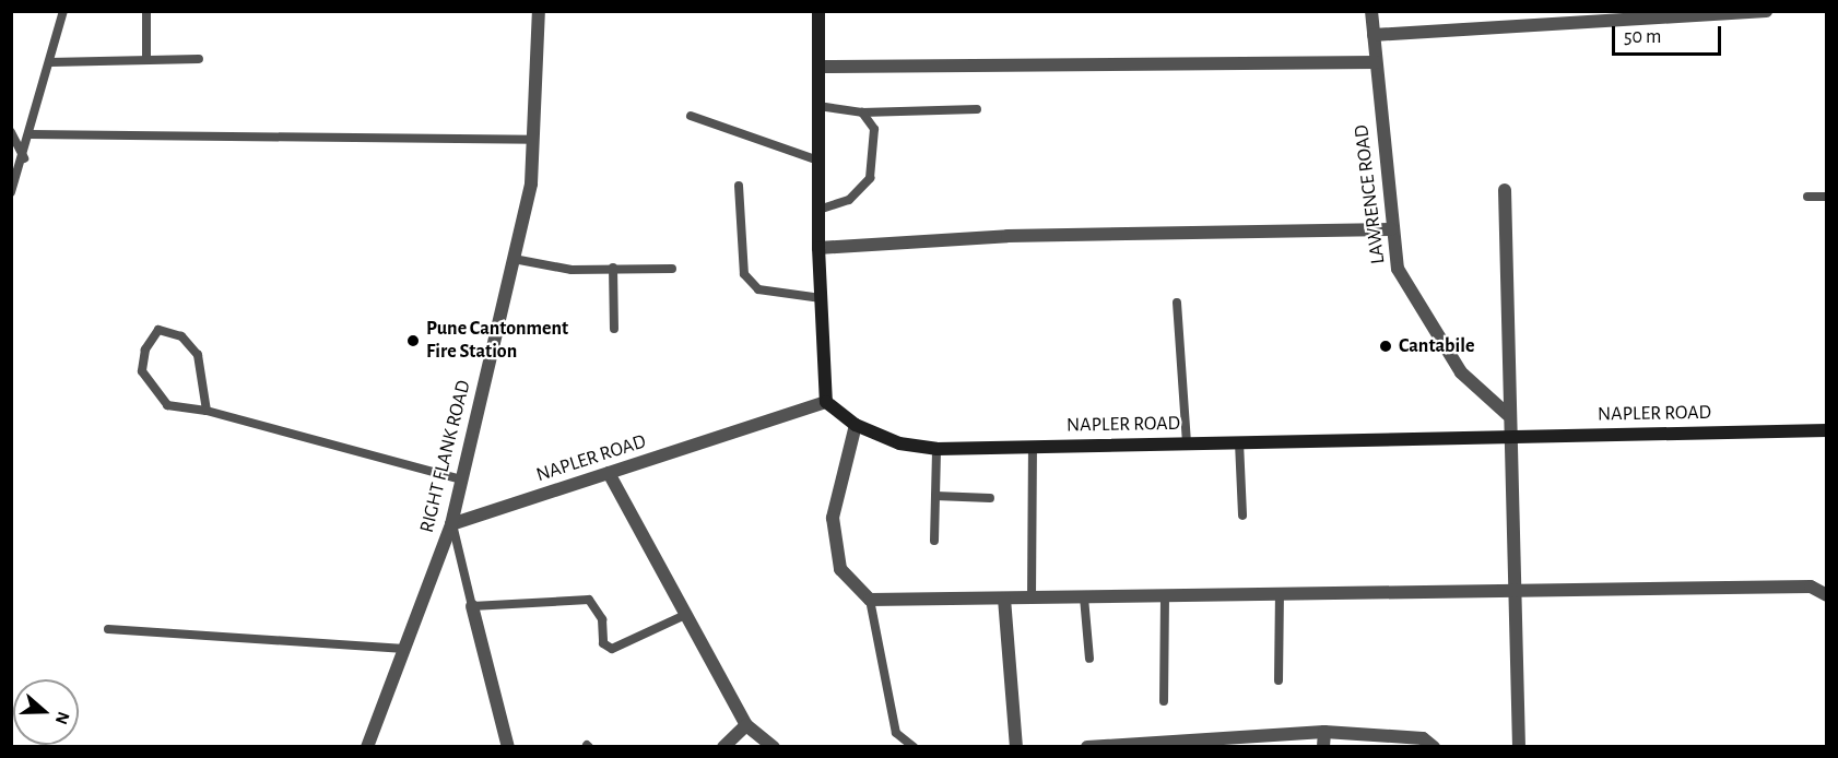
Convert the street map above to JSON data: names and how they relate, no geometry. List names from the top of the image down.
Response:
{
  "streets": {
    "street": ["LAWRENCE ROAD", "NAPLER ROAD", "RIGHT FLANK ROAD"]
  },
  "crossings": [
    ["NAPLER ROAD", "RIGHT FLANK ROAD"]
  ],
  "places": ["Pune Cantonment Fire Station", "Cantabile"],
  "scale_bar": "50 m",
  "north": "right"
}
